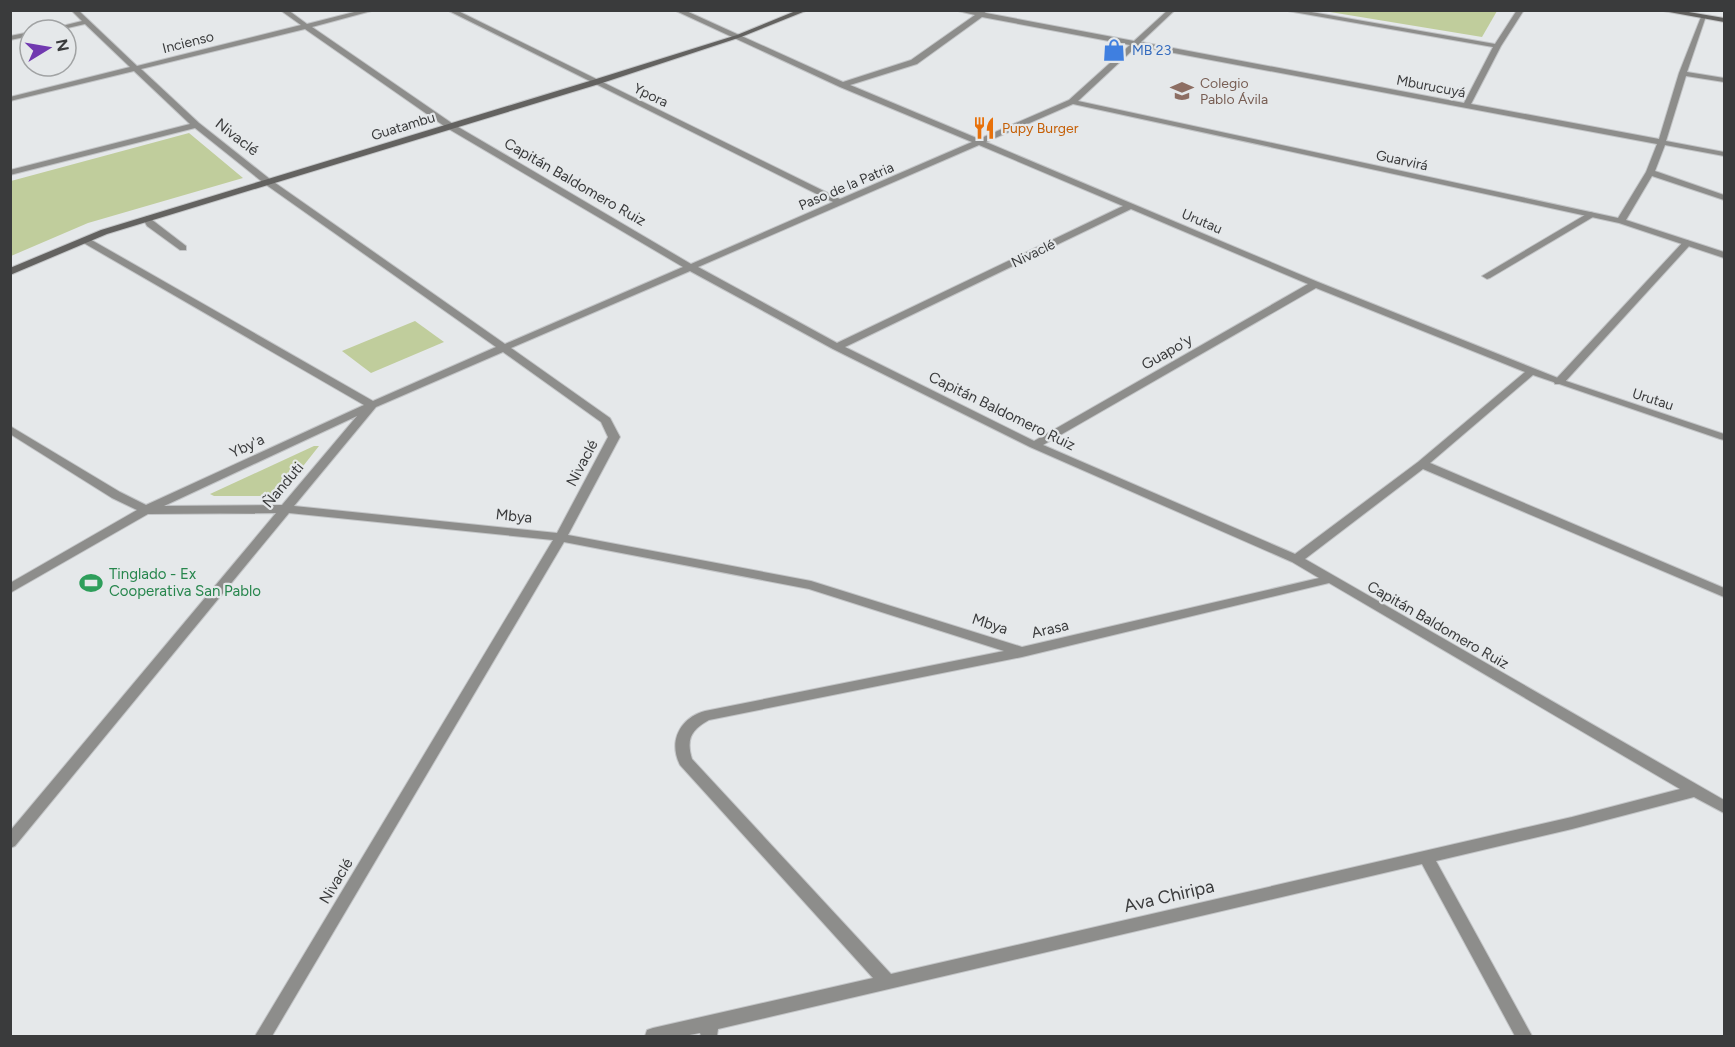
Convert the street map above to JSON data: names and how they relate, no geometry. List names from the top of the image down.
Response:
{
  "streets": {
    "street": [
      "Incienso",
      "Mburucuyá",
      "Ypora",
      "Guatambu",
      "Nivaclé",
      "Guarvirá",
      "Capitán Baldomero Ruiz",
      "Paso de la Patria",
      "Urutau",
      "Guapo'y",
      "Yby'a",
      "Ñanduti",
      "Mbya",
      "Arasa",
      "Ava Chiripa"
    ]
  },
  "crossings": [
    ["Incienso", "Nivaclé"],
    ["Incienso", "Capitán Baldomero Ruiz"],
    ["Mburucuyá", "Paso de la Patria"],
    ["Ypora", "Guatambu"],
    ["Ypora", "Paso de la Patria"],
    ["Guatambu", "Nivaclé"],
    ["Guatambu", "Capitán Baldomero Ruiz"],
    ["Guatambu", "Urutau"],
    ["Nivaclé", "Capitán Baldomero Ruiz"],
    ["Nivaclé", "Paso de la Patria"],
    ["Nivaclé", "Urutau"],
    ["Nivaclé", "Yby'a"],
    ["Nivaclé", "Mbya"],
    ["Guarvirá", "Paso de la Patria"],
    ["Capitán Baldomero Ruiz", "Paso de la Patria"],
    ["Capitán Baldomero Ruiz", "Guapo'y"],
    ["Capitán Baldomero Ruiz", "Arasa"],
    ["Capitán Baldomero Ruiz", "Ava Chiripa"],
    ["Paso de la Patria", "Urutau"],
    ["Paso de la Patria", "Yby'a"],
    ["Urutau", "Guapo'y"],
    ["Yby'a", "Ñanduti"],
    ["Yby'a", "Mbya"],
    ["Ñanduti", "Mbya"],
    ["Mbya", "Arasa"],
    ["Arasa", "Ava Chiripa"]
  ],
  "places": {
    "shop": ["MB 23"],
    "school or university": ["Colegio Pablo Ávila"],
    "restaurant": ["Pupy Burger"],
    "sports": ["Tinglado - Ex Cooperativa San Pablo"]
  },
  "north": "right"
}
